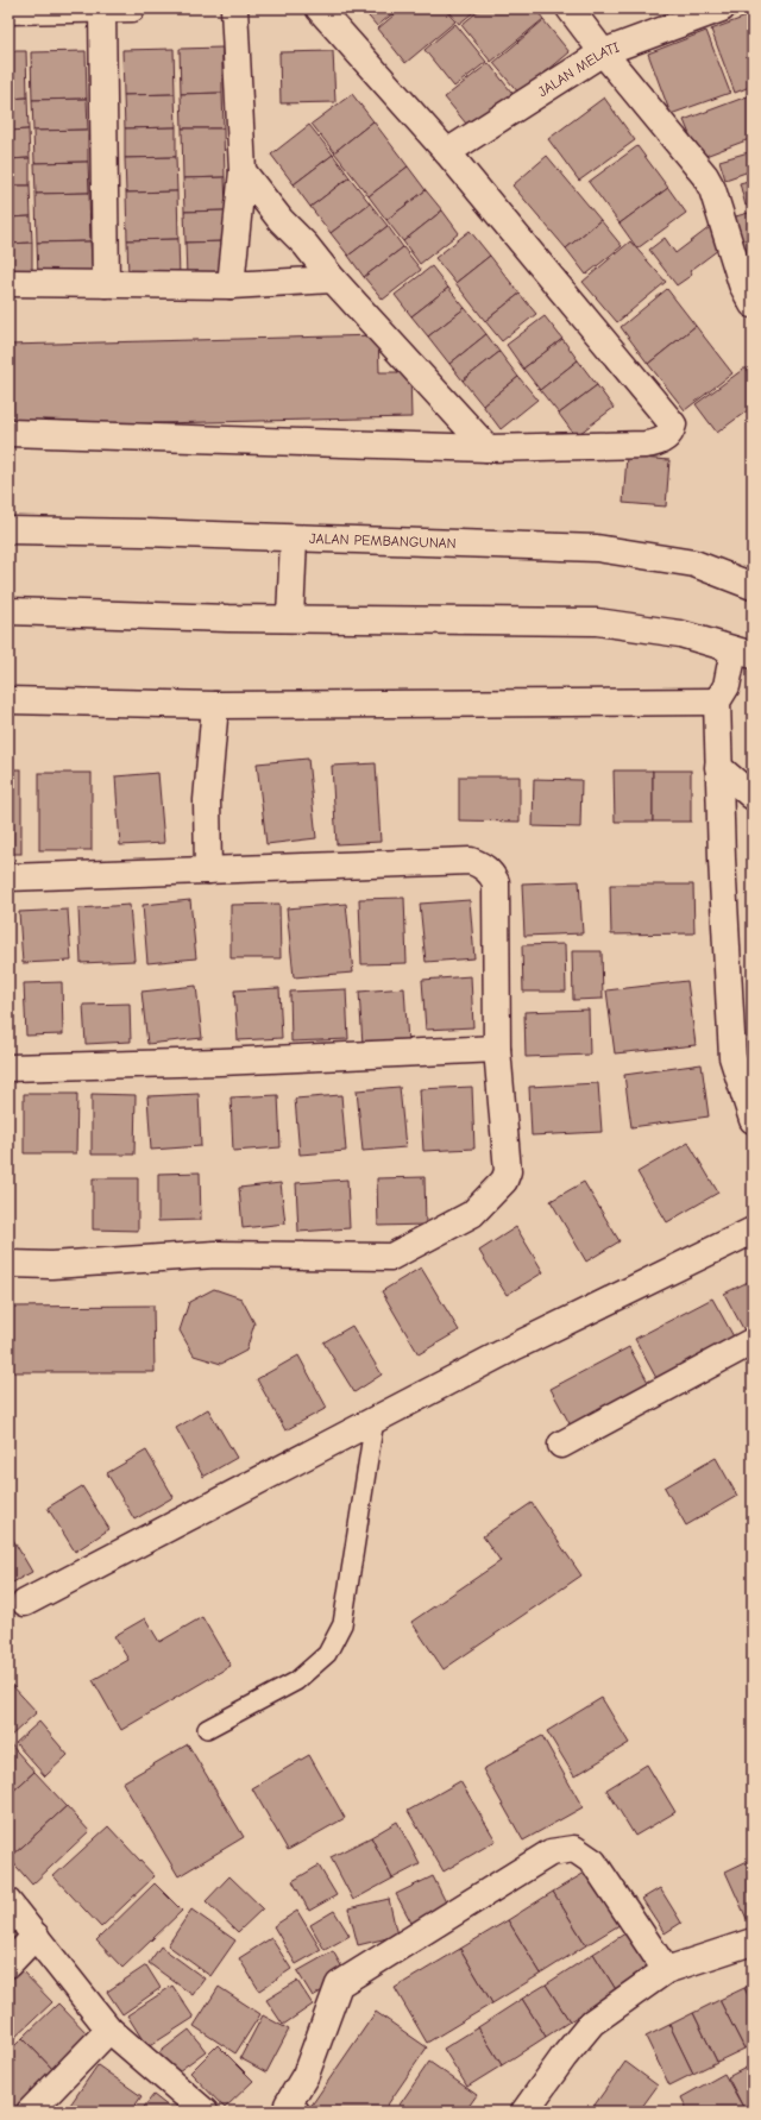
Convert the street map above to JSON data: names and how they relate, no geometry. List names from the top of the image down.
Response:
{
  "streets": {
    "main road": ["JALAN MELATI", "JALAN PEMBANGUNAN"]
  }
}
